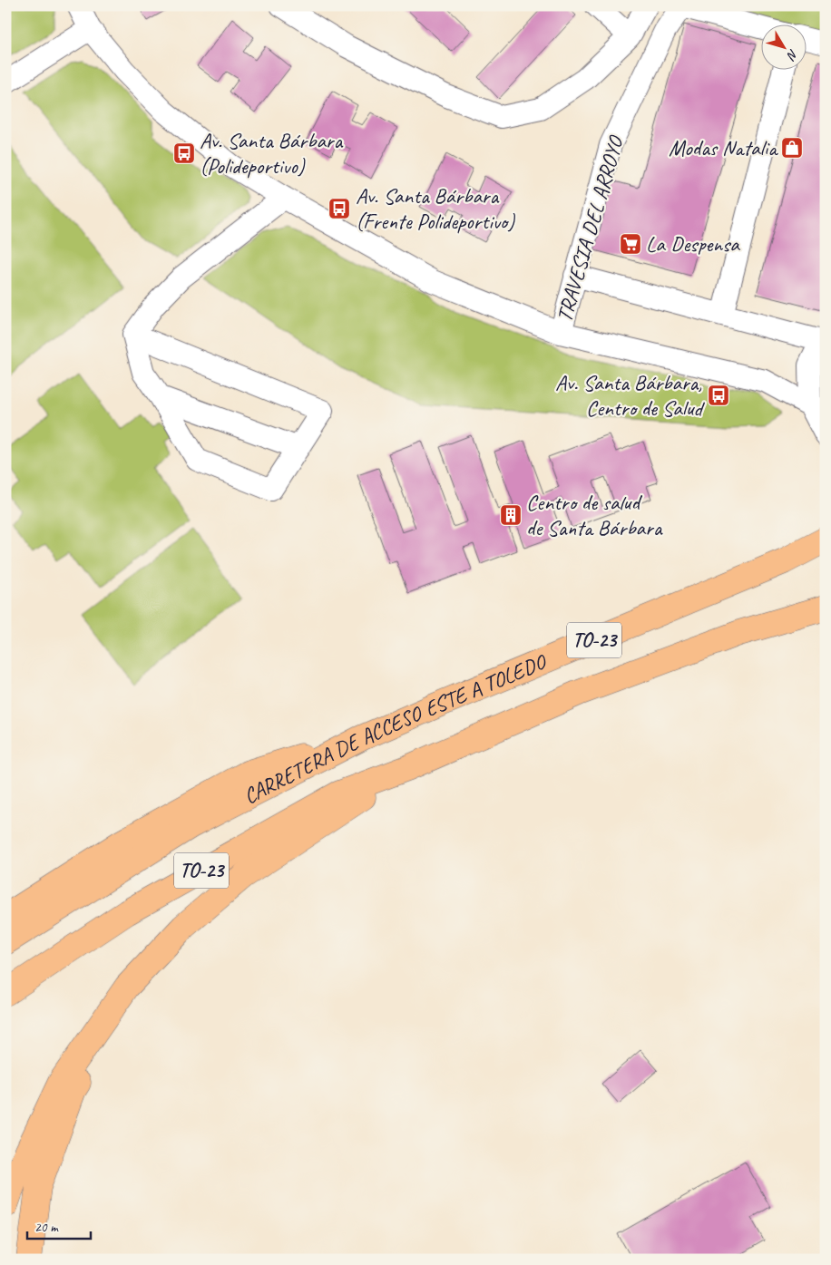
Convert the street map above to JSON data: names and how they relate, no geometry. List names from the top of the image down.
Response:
{
  "streets": {
    "highway": ["TO-23", "CARRETERA DE ACCESO ESTE A TOLEDO"],
    "street": ["TRAVESIA DEL ARROYO"]
  },
  "places": {
    "shop": ["Modas Natalia"],
    "bus stop": ["Av. Santa Bárbara (Polideportivo)", "Av. Santa Bárbara (Frente Polideportivo)", "Av. Santa Bárbara, Centro de Salud"],
    "supermarket": ["La Despensa"],
    "building": ["Centro de salud de Santa Bárbara"]
  },
  "scale_bar": "20 m",
  "north": "bottom right"
}
